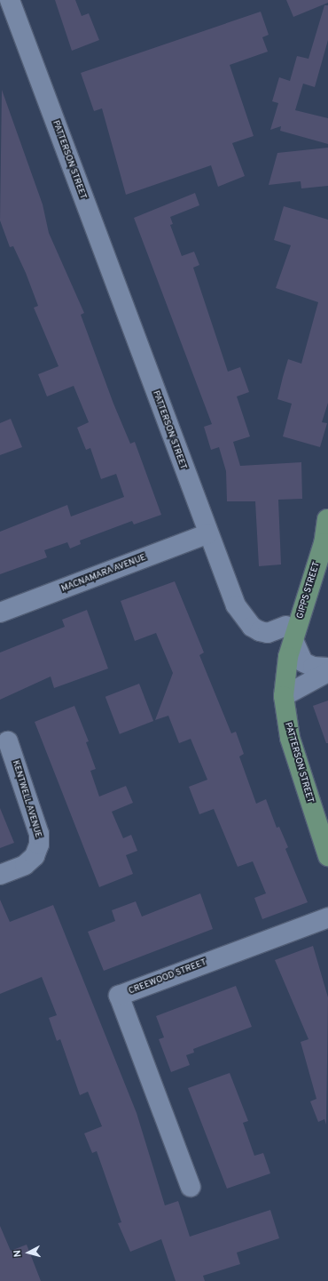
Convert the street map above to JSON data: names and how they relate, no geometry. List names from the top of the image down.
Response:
{
  "streets": {
    "main road": ["PATTERSON STREET", "GIPPS STREET"],
    "street": ["MACNAMARA AVENUE", "KENTWELL AVENUE", "CREEWOOD STREET"]
  },
  "crossings": [
    ["PATTERSON STREET", "MACNAMARA AVENUE"],
    ["PATTERSON STREET", "GIPPS STREET"]
  ],
  "north": "left"
}
